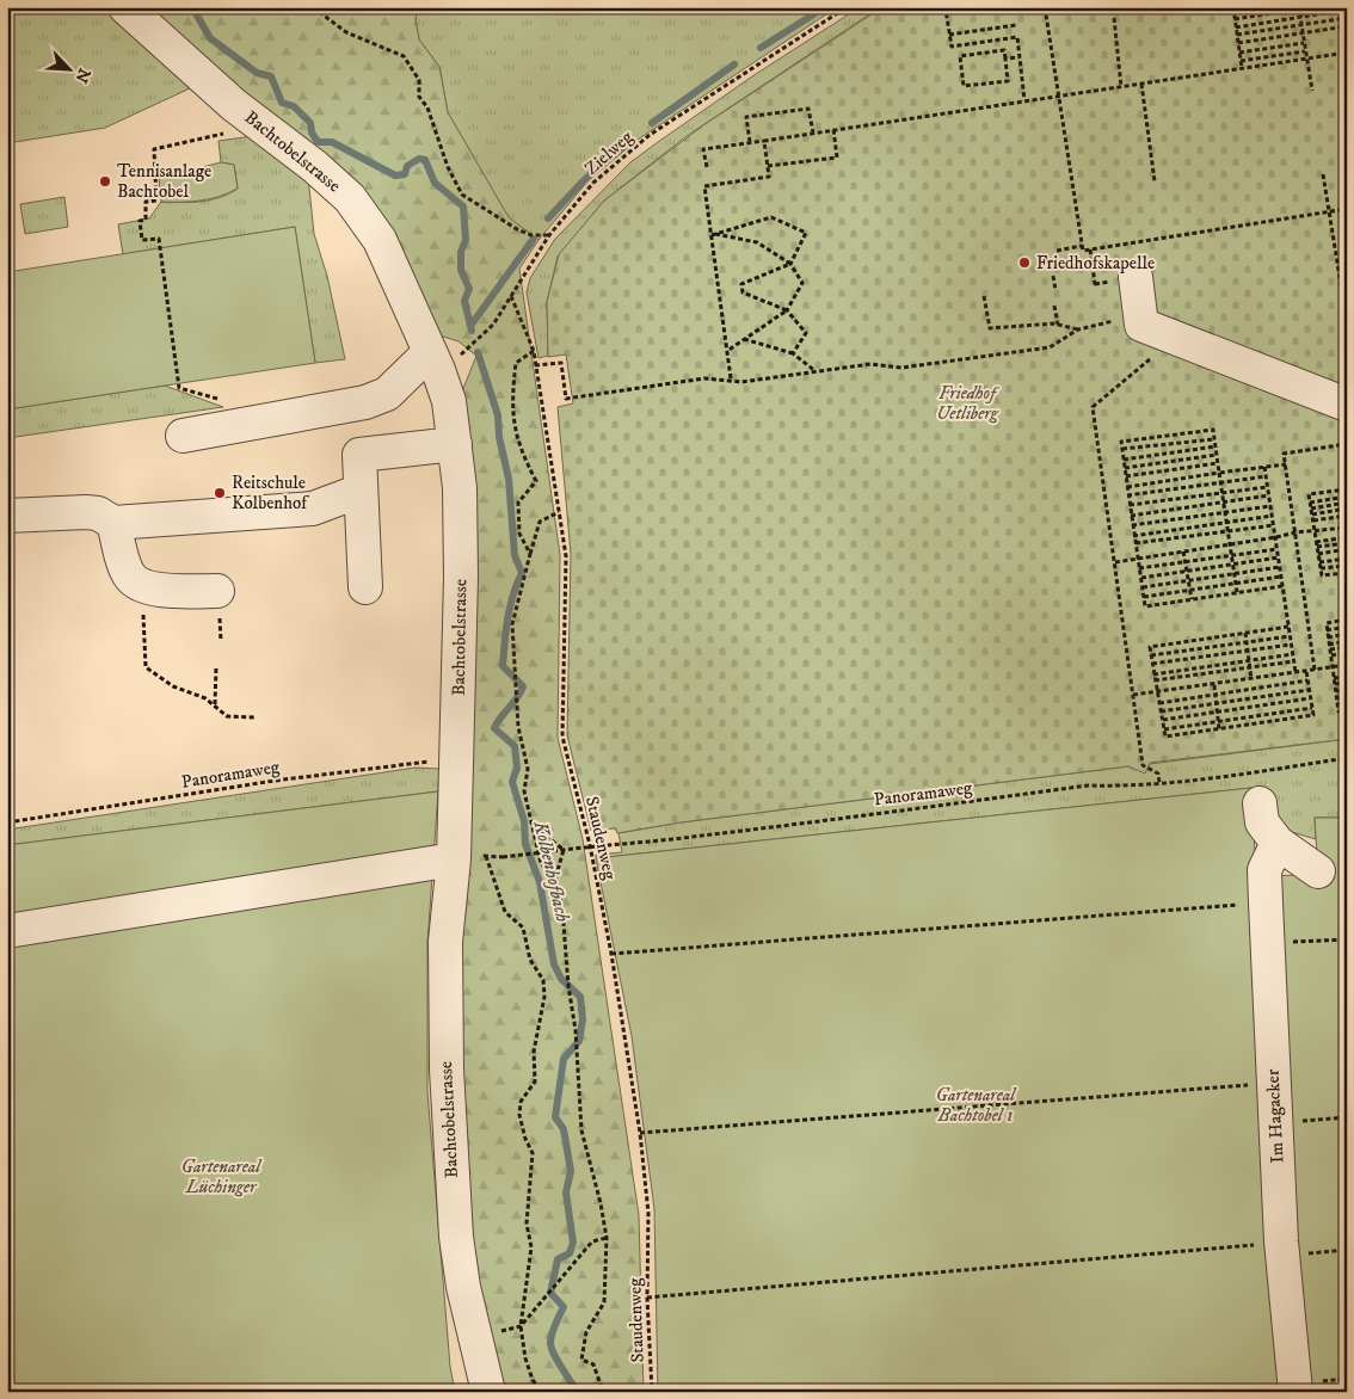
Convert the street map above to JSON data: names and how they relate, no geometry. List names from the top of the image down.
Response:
{
  "streets": {
    "street": ["Bachtobelstrasse", "Im Hagacker"],
    "path": ["Zielweg", "Panoramaweg", "Staudenweg"]
  },
  "crossings": [
    ["Bachtobelstrasse", "Zielweg"],
    ["Bachtobelstrasse", "Panoramaweg"],
    ["Zielweg", "Staudenweg"],
    ["Panoramaweg", "Staudenweg"]
  ],
  "water": ["Kolbenhofbach"],
  "parks": ["Friedhof Uetliberg", "Gartenareal Bachtobel 1", "Gartenareal Lüchinger"],
  "places": ["Tennisanlage Bachtobel", "Friedhofskapelle", "Reitschule Kolbenhof"],
  "north": "bottom right"
}
